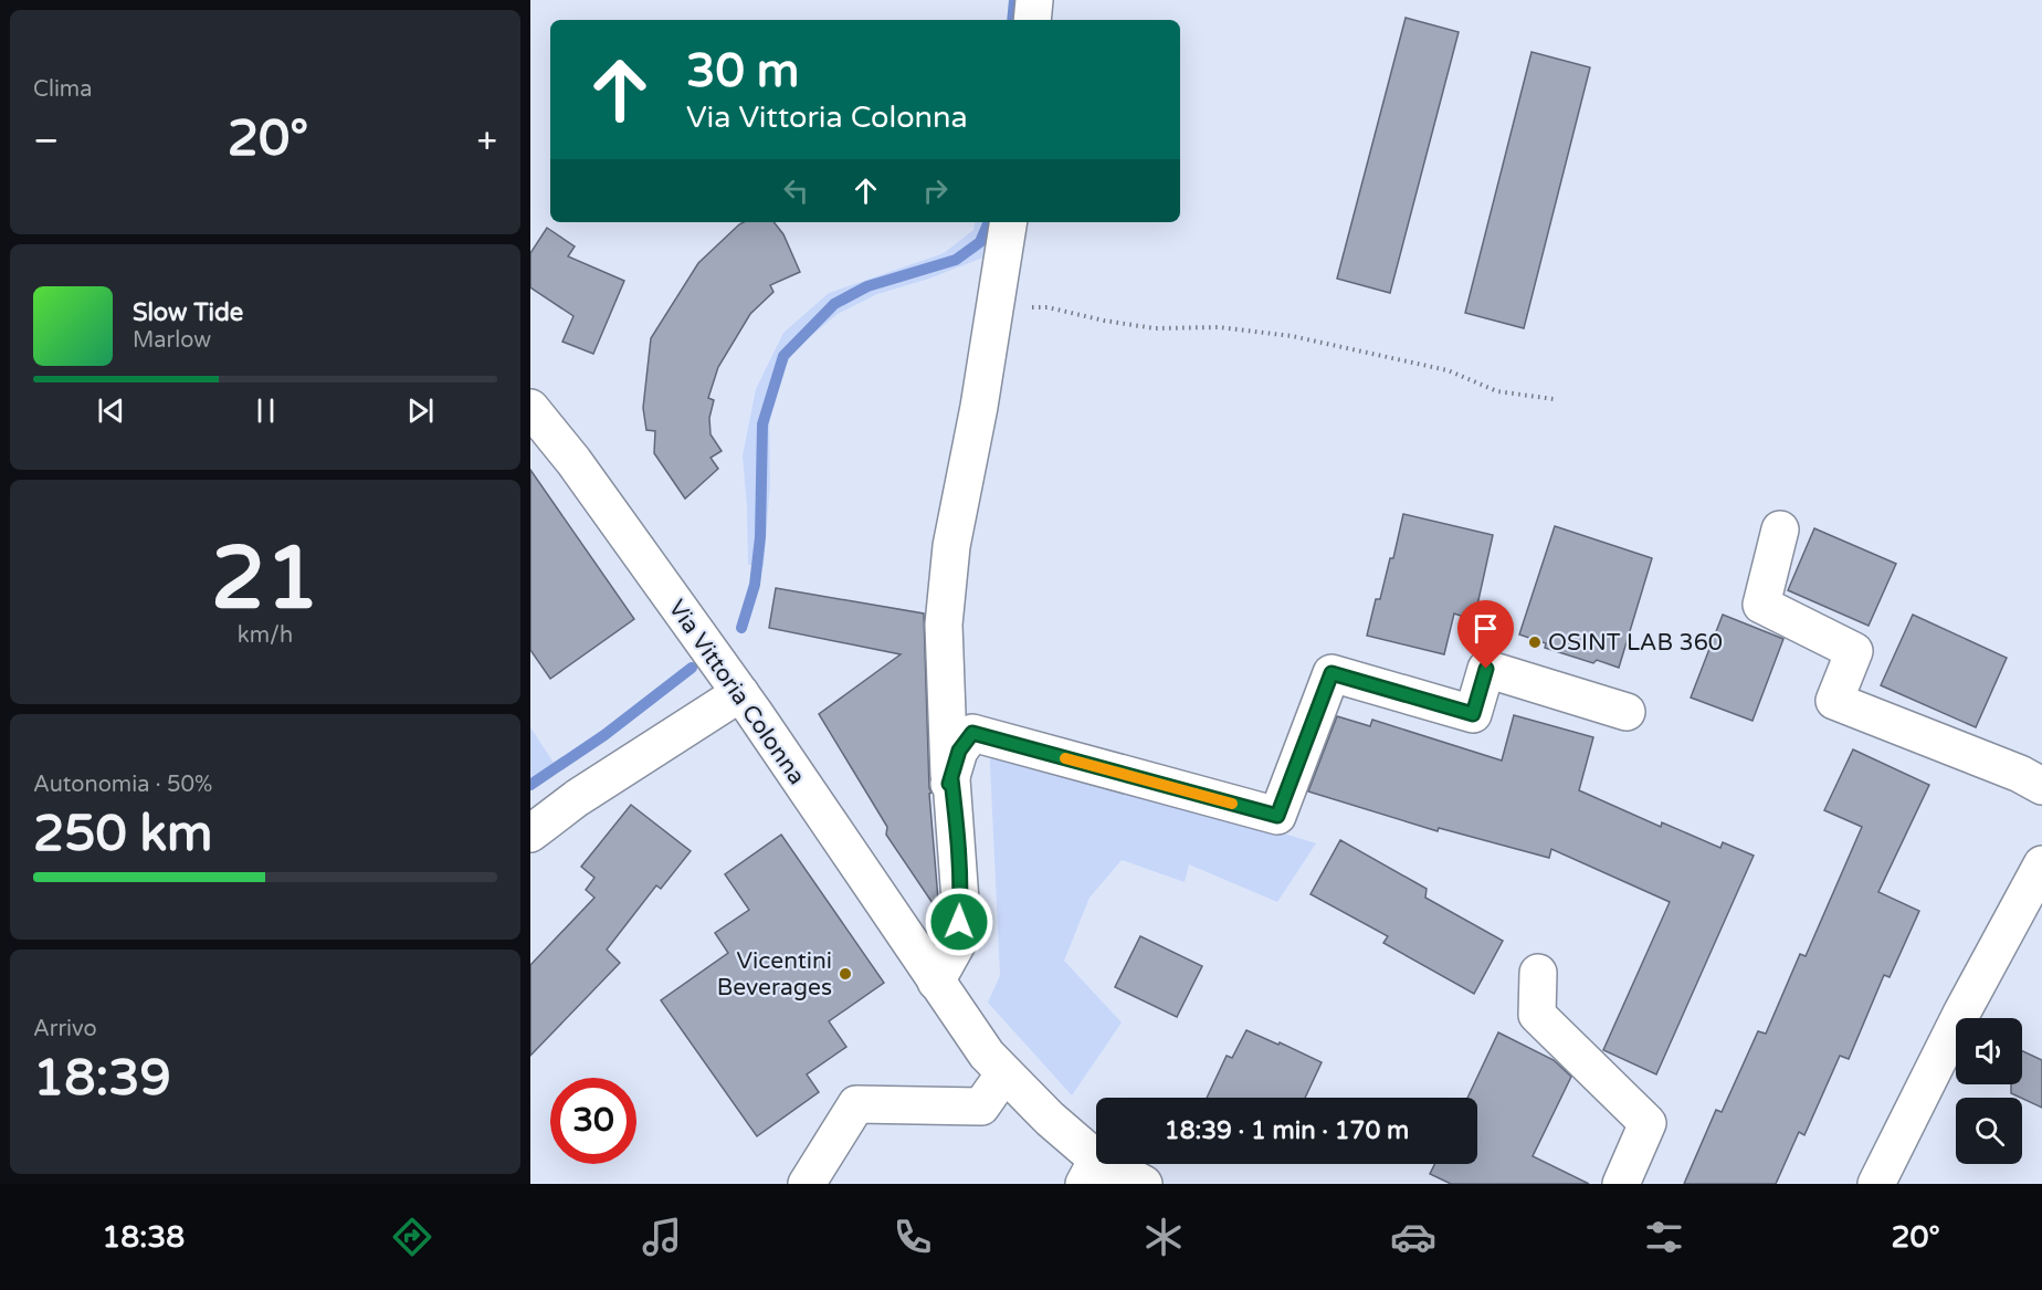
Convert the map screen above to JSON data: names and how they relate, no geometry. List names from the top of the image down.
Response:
{
  "streets": {
    "street": ["Via Vittoria Colonna"]
  },
  "places": ["OSINT LAB 360", "Vicentini Beverages"],
  "page": {
    "tile": [
      "Clima",
      ["21", "km/h"],
      ["Autonomia · 50%", "250 km"],
      ["Arrivo", "18:39"]
    ],
    "turn": ["30 m", "Via Vittoria Colonna"],
    "heat": ["−", "20°", "+"],
    "song": ["Slow Tide", "Marlow"],
    "limit": "30",
    "trip": "18:39 · 1 min · 170 m",
    "tabs": ["18:38", "20°"]
  }
}
